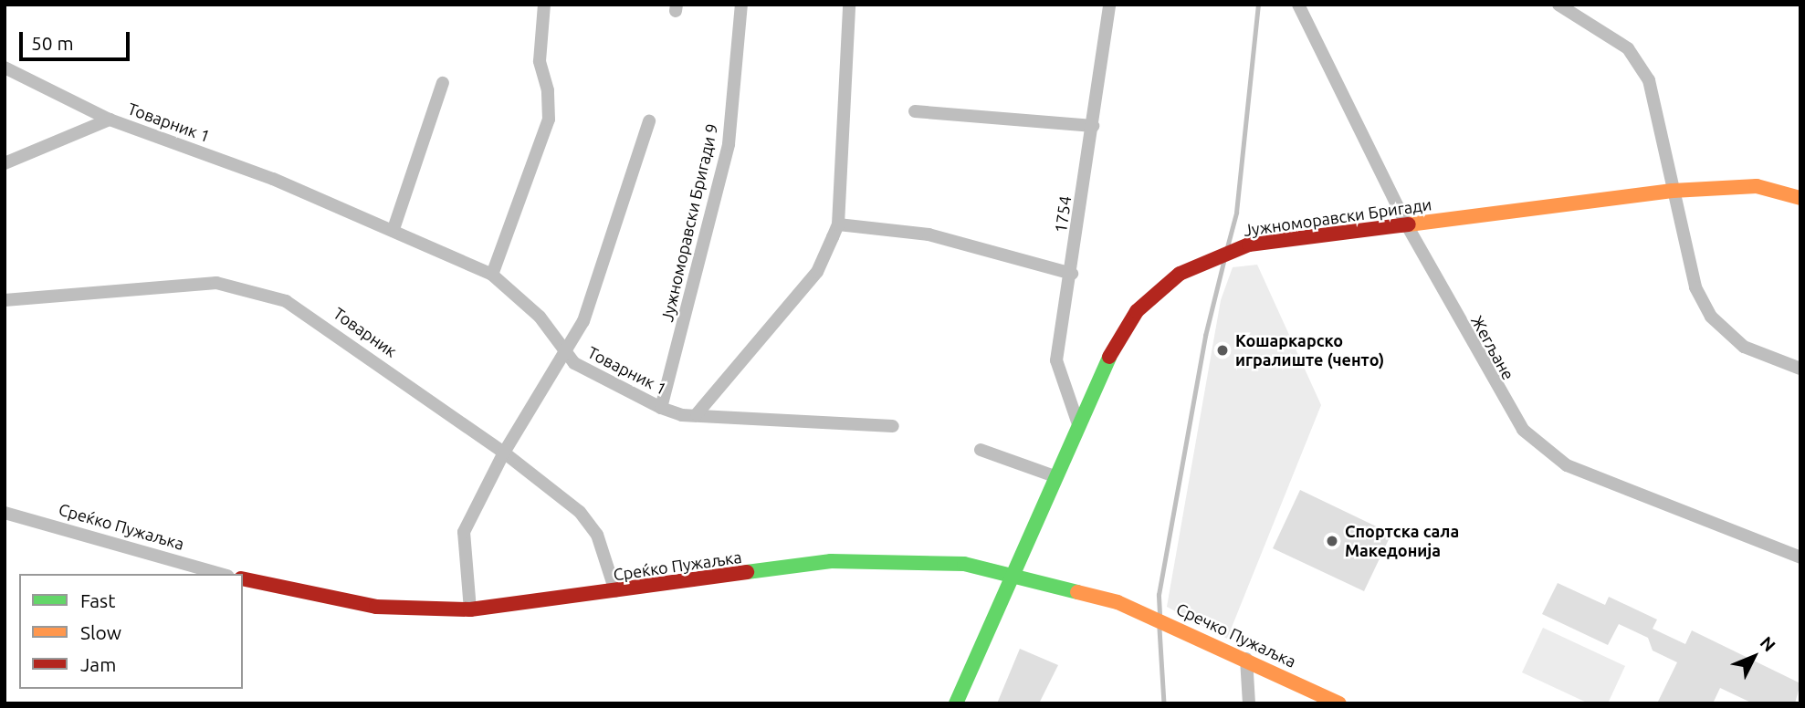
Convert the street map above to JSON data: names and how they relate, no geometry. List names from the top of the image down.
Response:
{
  "streets": {
    "street": [
      "Товарник 1",
      "1754",
      "Јужноморавски Бригади",
      "Јужноморавски Бригади 9",
      "Товарник",
      "Жегљане",
      "Среќко Пужаљка",
      "Сречко Пужаљка"
    ]
  },
  "crossings": [
    ["Товарник 1", "Јужноморавски Бригади 9"],
    ["1754", "Јужноморавски Бригади"],
    ["Јужноморавски Бригади", "Жегљане"],
    ["Јужноморавски Бригади", "Среќко Пужаљка"],
    ["Товарник", "Среќко Пужаљка"],
    ["Среќко Пужаљка", "Сречко Пужаљка"]
  ],
  "places": ["Кошаркарско игралиште (ченто)", "Спортска сала Македонија"],
  "legend": ["Fast", "Slow", "Jam"],
  "scale_bar": "50 m",
  "north": "top right"
}
